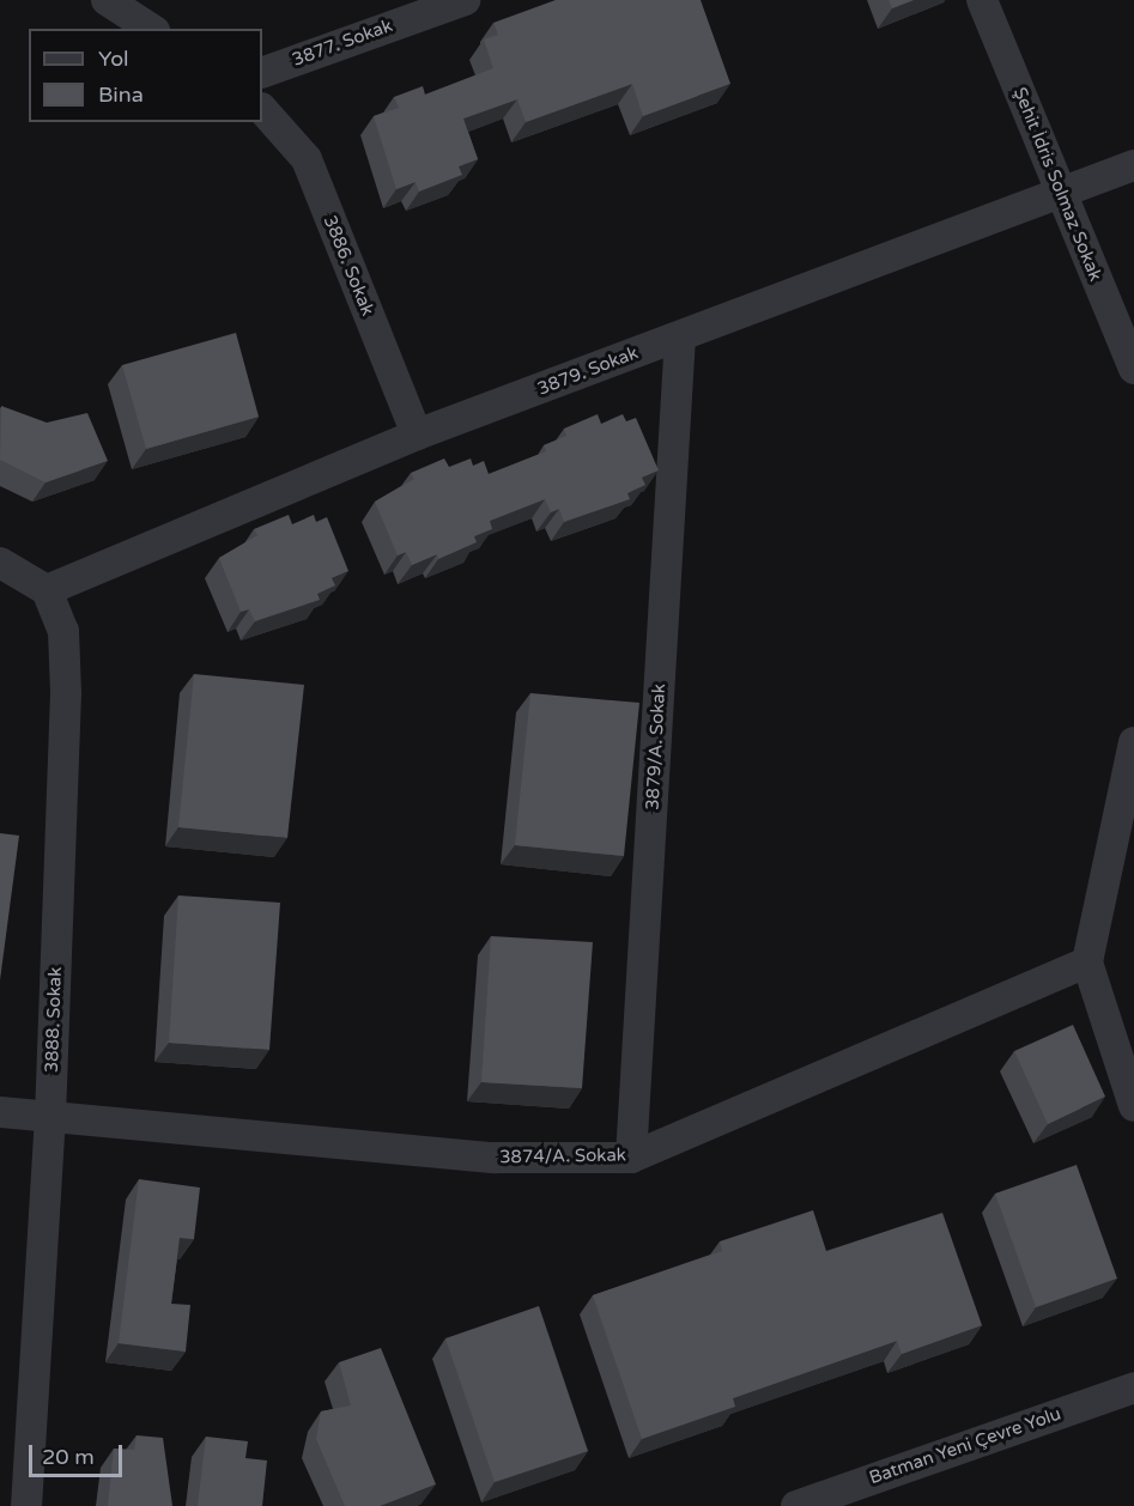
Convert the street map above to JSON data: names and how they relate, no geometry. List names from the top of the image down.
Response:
{
  "streets": {
    "street": [
      "3877. Sokak",
      "Şehit İdris Solmaz Sokak",
      "3886. Sokak",
      "3879. Sokak",
      "3879/A. Sokak",
      "3888. Sokak",
      "3874/A. Sokak",
      "Batman Yeni Çevre Yolu"
    ]
  },
  "crossings": [
    ["Şehit İdris Solmaz Sokak", "3879. Sokak"],
    ["3886. Sokak", "3879. Sokak"],
    ["3879. Sokak", "3879/A. Sokak"],
    ["3879. Sokak", "3888. Sokak"],
    ["3879/A. Sokak", "3874/A. Sokak"],
    ["3888. Sokak", "3874/A. Sokak"]
  ],
  "legend": ["Yol", "Bina"],
  "scale_bar": "20 m"
}
